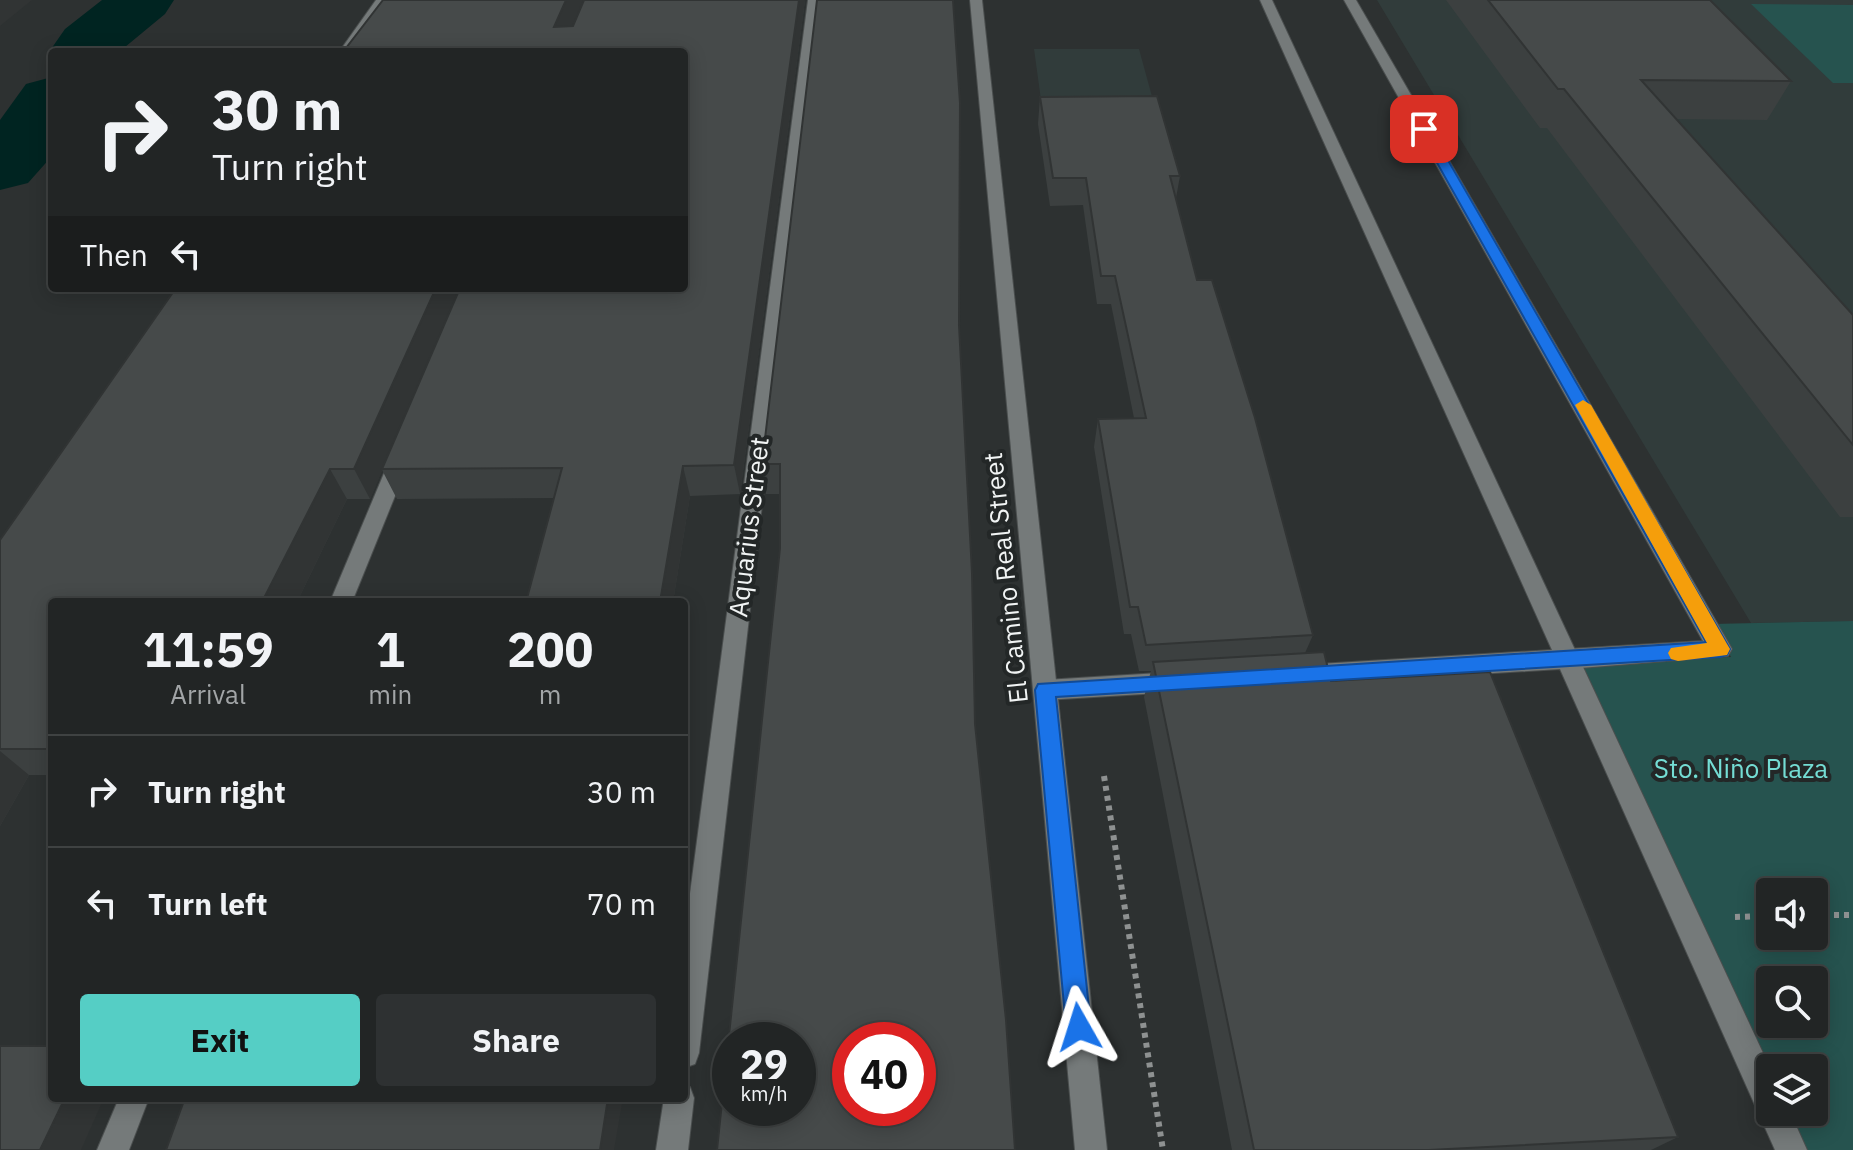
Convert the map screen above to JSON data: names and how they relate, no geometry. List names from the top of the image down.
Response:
{
  "streets": {
    "street": ["Aquarius Street", "El Camino Real Street"]
  },
  "parks": ["Sto. Niño Plaza"],
  "page": {
    "turn": ["30 m", "Turn right"],
    "then": "Then",
    "eta": [
      "11:59",
      "Arrival",
      "1",
      "min",
      "200",
      "m"
    ],
    "list": [
      {
        "name": "Turn right",
        "value": "30 m"
      },
      {
        "name": "Turn left",
        "value": "70 m"
      }
    ],
    "buttons": ["Exit", "Share"],
    "speed": "29 km/h",
    "limit": "40"
  }
}
